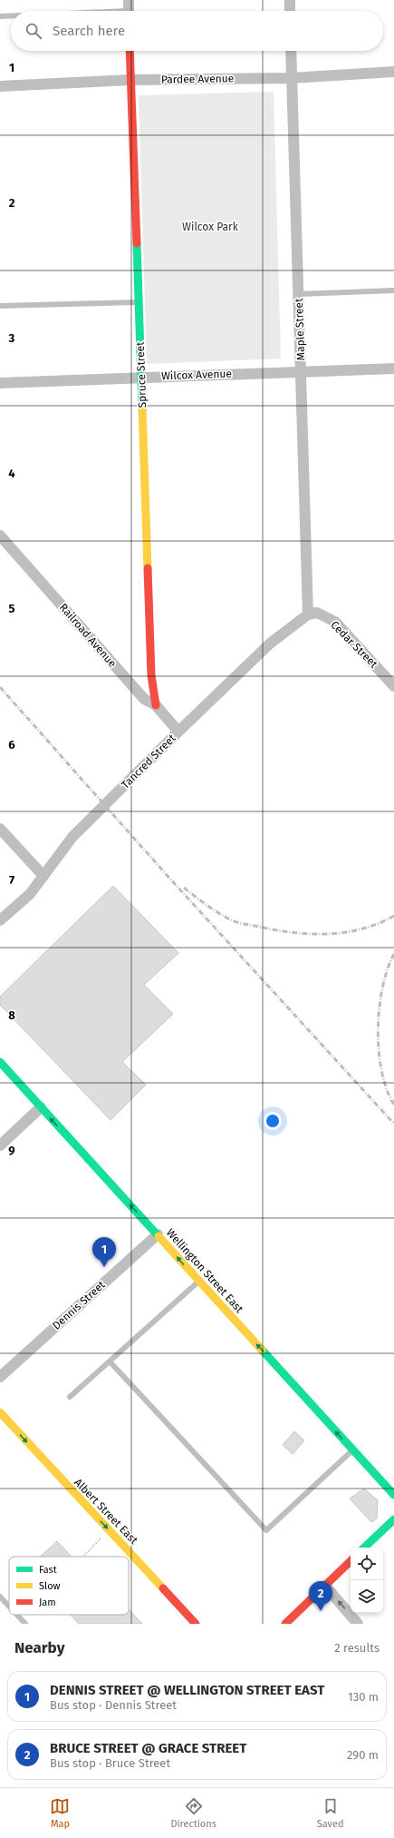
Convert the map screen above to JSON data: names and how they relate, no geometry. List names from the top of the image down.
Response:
{
  "streets": {
    "main road": ["Spruce Street", "Wellington Street East", "Albert Street East"],
    "street": [
      "Pardee Avenue",
      "Maple Street",
      "Wilcox Avenue",
      "Railroad Avenue",
      "Cedar Street",
      "Tancred Street",
      "Dennis Street"
    ]
  },
  "crossings": [
    ["Pardee Avenue", "Maple Street"],
    ["Pardee Avenue", "Spruce Street"],
    ["Maple Street", "Wilcox Avenue"],
    ["Maple Street", "Cedar Street"],
    ["Maple Street", "Tancred Street"],
    ["Spruce Street", "Wilcox Avenue"],
    ["Spruce Street", "Railroad Avenue"],
    ["Railroad Avenue", "Tancred Street"],
    ["Cedar Street", "Tancred Street"],
    ["Wellington Street East", "Dennis Street"]
  ],
  "one_way": ["Wellington Street East", "Albert Street East"],
  "parks": ["Wilcox Park"],
  "legend": ["Fast", "Slow", "Jam"],
  "page": {
    "search": "Search here",
    "pins": ["1", "2"],
    "heading": ["Nearby", "2 results"],
    "list": [
      {
        "mark": "1",
        "name": "DENNIS STREET @ WELLINGTON STREET EAST",
        "note": "Bus stop · Dennis Street",
        "value": "130 m"
      },
      {
        "mark": "2",
        "name": "BRUCE STREET @ GRACE STREET",
        "note": "Bus stop · Bruce Street",
        "value": "290 m"
      }
    ],
    "nav": ["Map", "Directions", "Saved"]
  },
  "grid": {
    "rows": [
      "1",
      "2",
      "3",
      "4",
      "5",
      "6",
      "7",
      "8",
      "9"
    ]
  }
}
